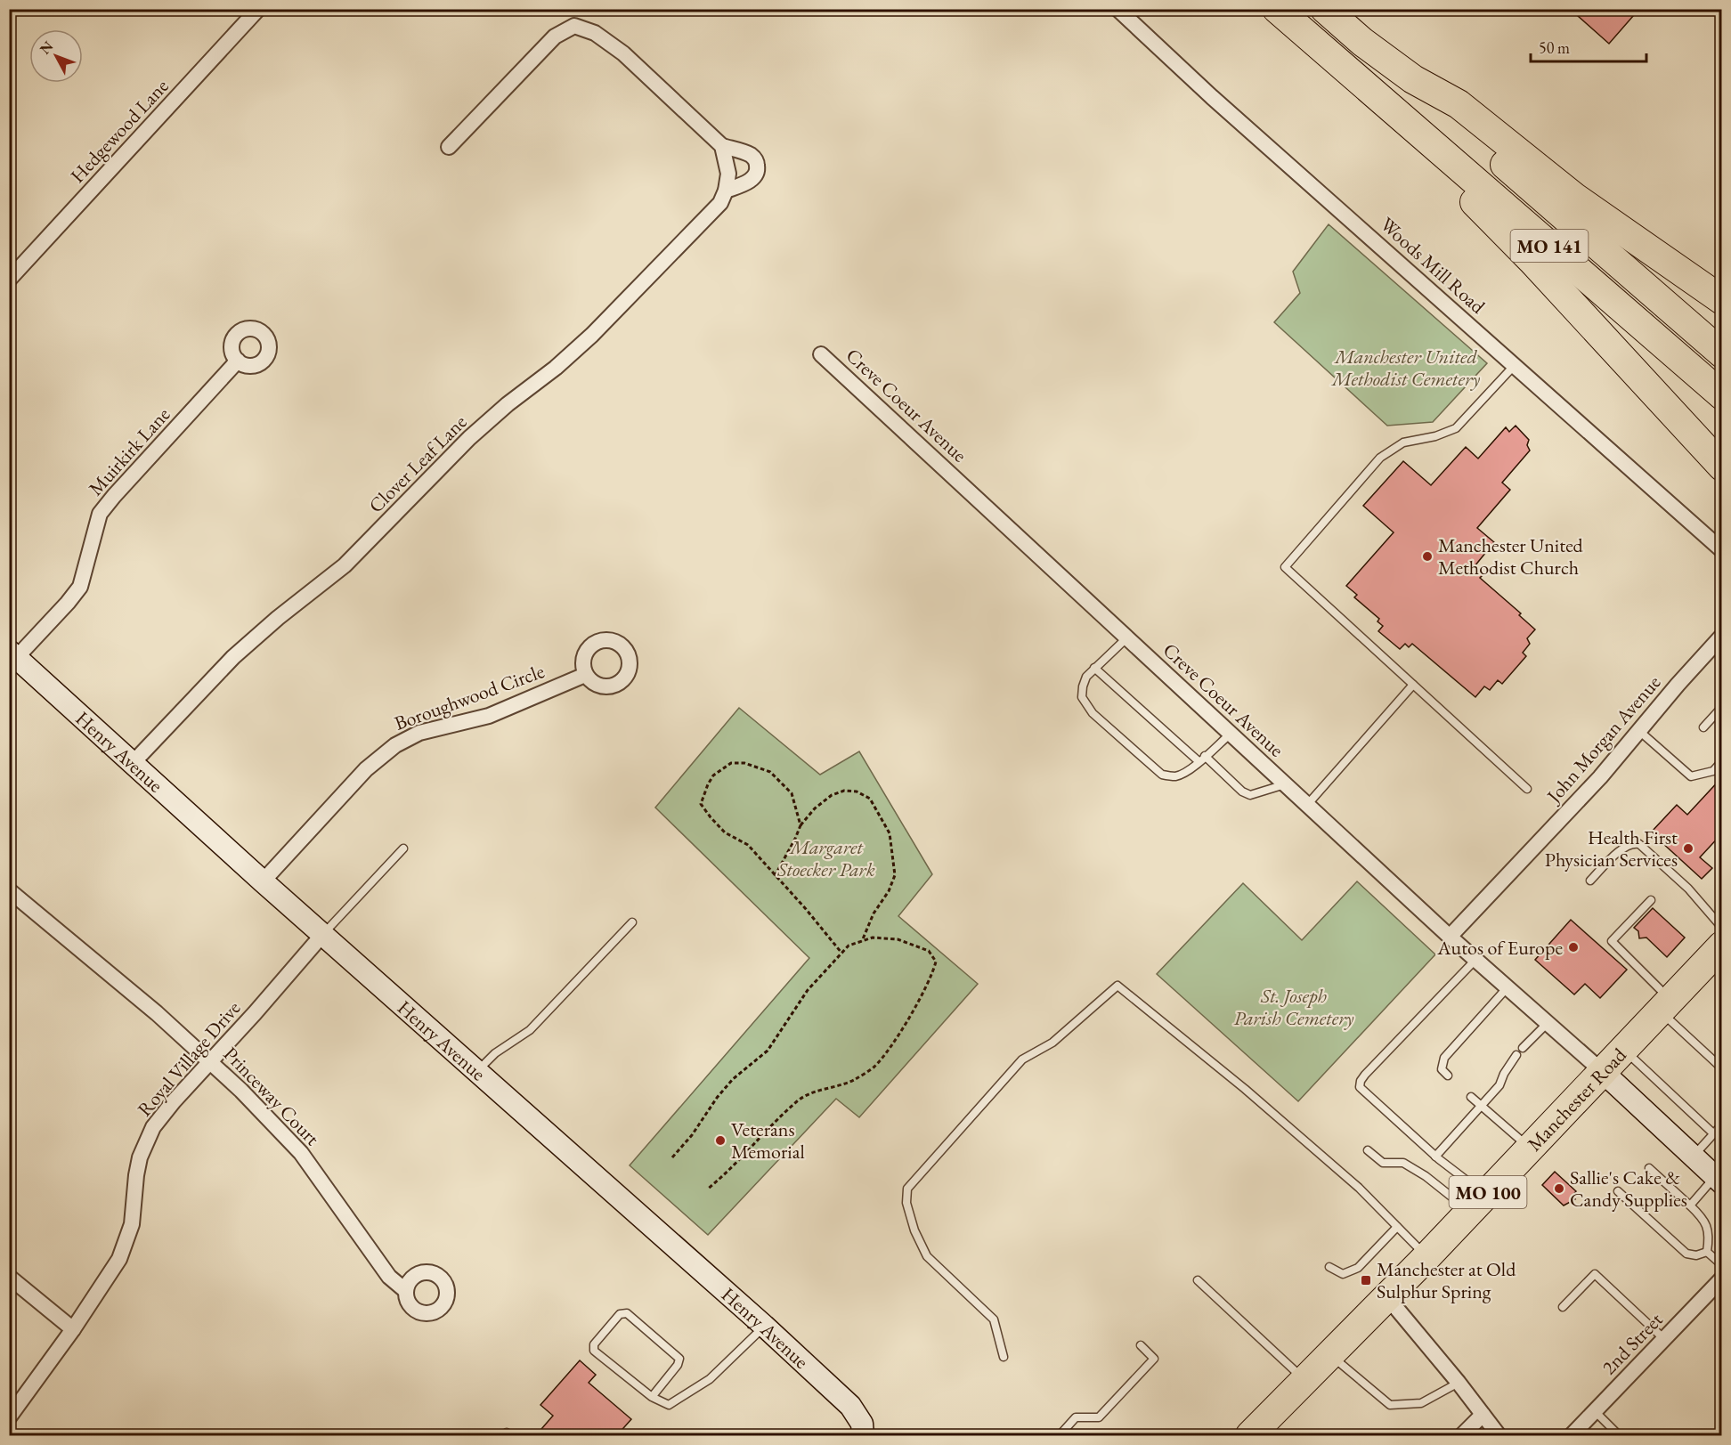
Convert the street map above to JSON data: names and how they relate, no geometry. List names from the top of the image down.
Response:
{
  "streets": {
    "highway": ["MO 141", "Manchester Road", "MO 100"],
    "street": [
      "Hedgewood Lane",
      "Woods Mill Road",
      "Creve Coeur Avenue",
      "Muirkirk Lane",
      "Clover Leaf Lane",
      "Boroughwood Circle",
      "John Morgan Avenue",
      "Henry Avenue",
      "Royal Village Drive",
      "Princeway Court",
      "2nd Street"
    ]
  },
  "crossings": [
    ["Creve Coeur Avenue", "John Morgan Avenue"],
    ["Creve Coeur Avenue", "Manchester Road"],
    ["Muirkirk Lane", "Henry Avenue"],
    ["Clover Leaf Lane", "Henry Avenue"],
    ["Boroughwood Circle", "Henry Avenue"],
    ["Henry Avenue", "Royal Village Drive"],
    ["Royal Village Drive", "Princeway Court"]
  ],
  "parks": ["Manchester United Methodist Cemetery", "Margaret Stoecker Park", "St. Joseph Parish Cemetery"],
  "places": {
    "other": [
      "Manchester United Methodist Church",
      "Health First Physician Services",
      "Autos of Europe",
      "Veterans Memorial",
      "Sallie's Cake & Candy Supplies"
    ],
    "transit": ["Manchester at Old Sulphur Spring"]
  },
  "scale_bar": "50 m",
  "north": "top left"
}
